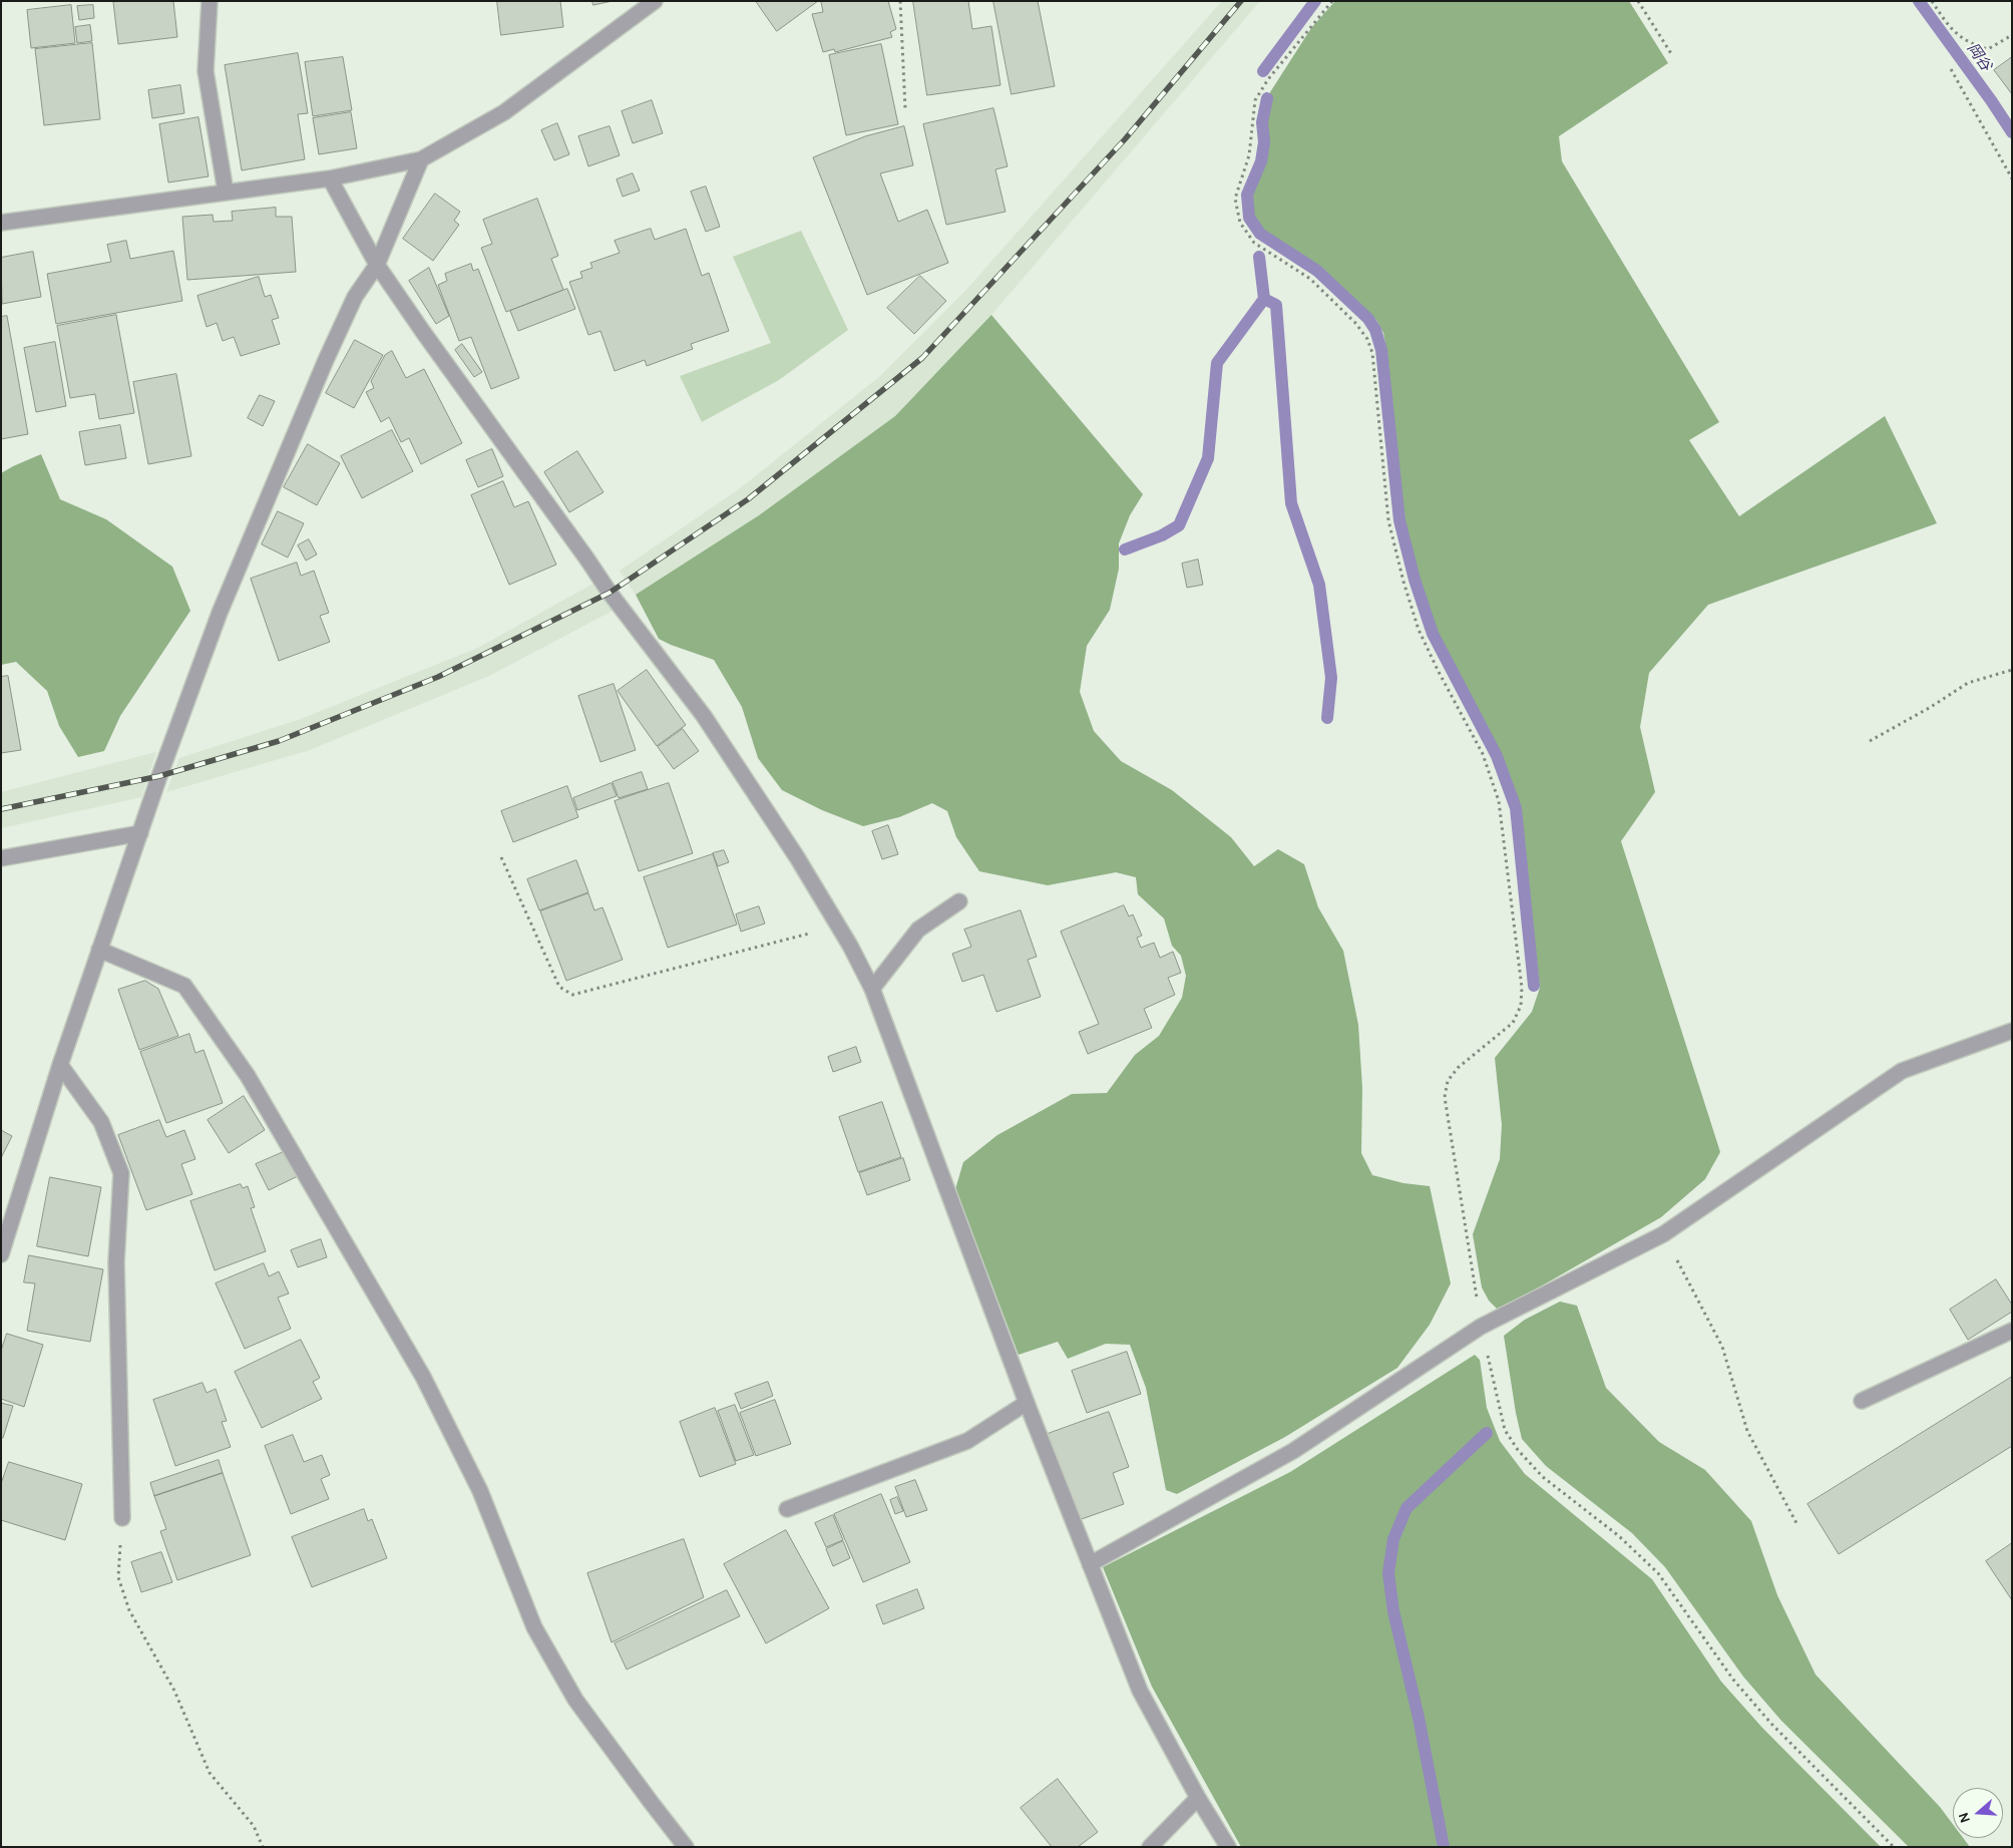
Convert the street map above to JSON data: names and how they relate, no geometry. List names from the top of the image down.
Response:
{
  "water": ["岡谷"],
  "north": "left"
}
